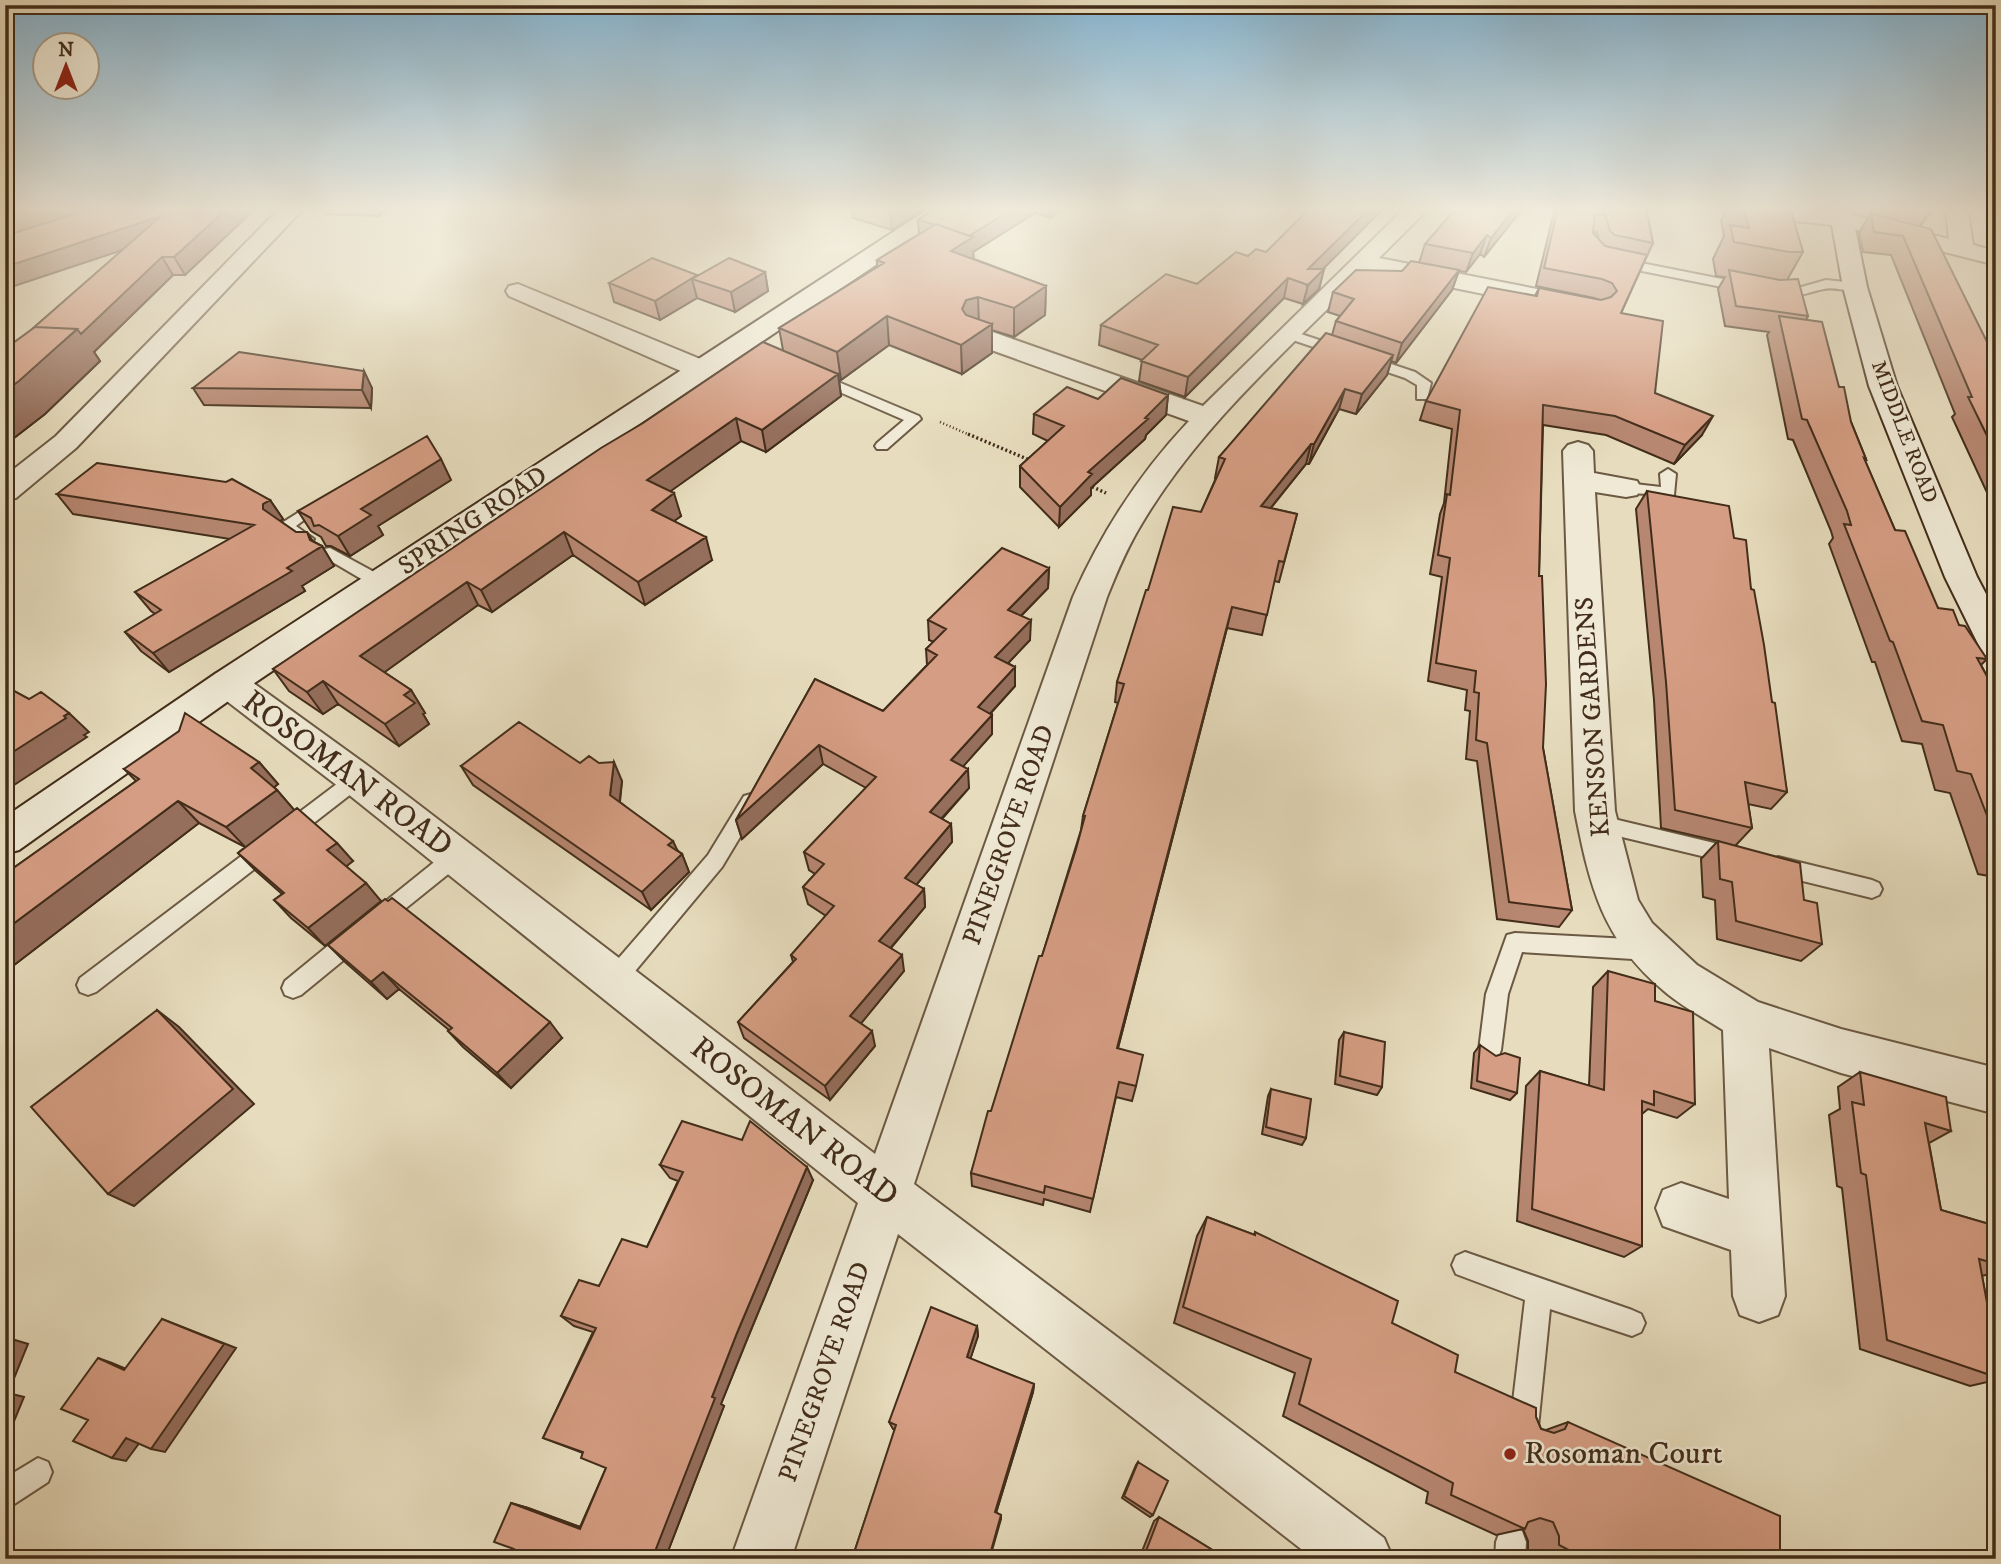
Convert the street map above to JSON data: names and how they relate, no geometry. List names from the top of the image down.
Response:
{
  "streets": {
    "street": [
      "MIDDLE ROAD",
      "SPRING ROAD",
      "KENSON GARDENS",
      "ROSOMAN ROAD",
      "PINEGROVE ROAD"
    ]
  },
  "crossings": [
    ["SPRING ROAD", "ROSOMAN ROAD"],
    ["ROSOMAN ROAD", "PINEGROVE ROAD"]
  ],
  "places": ["Rosoman Court"],
  "north": "top"
}
